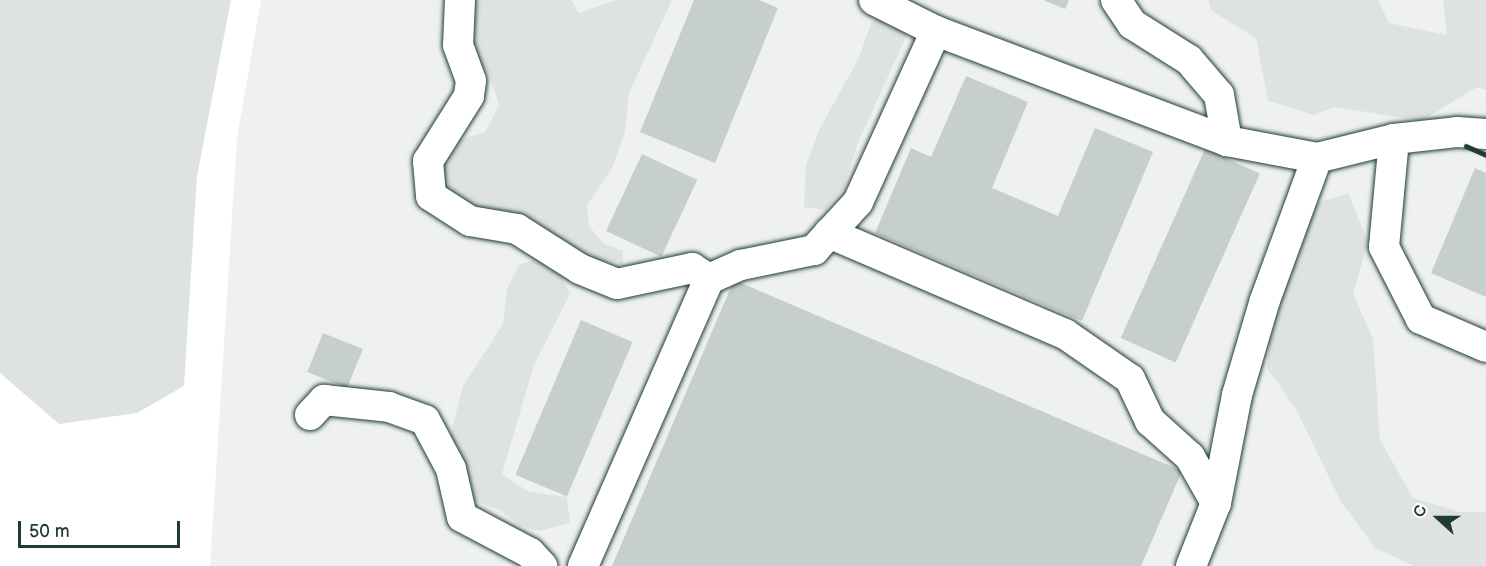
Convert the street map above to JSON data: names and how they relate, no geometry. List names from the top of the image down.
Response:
{
  "scale_bar": "50 m",
  "north": "left"
}
